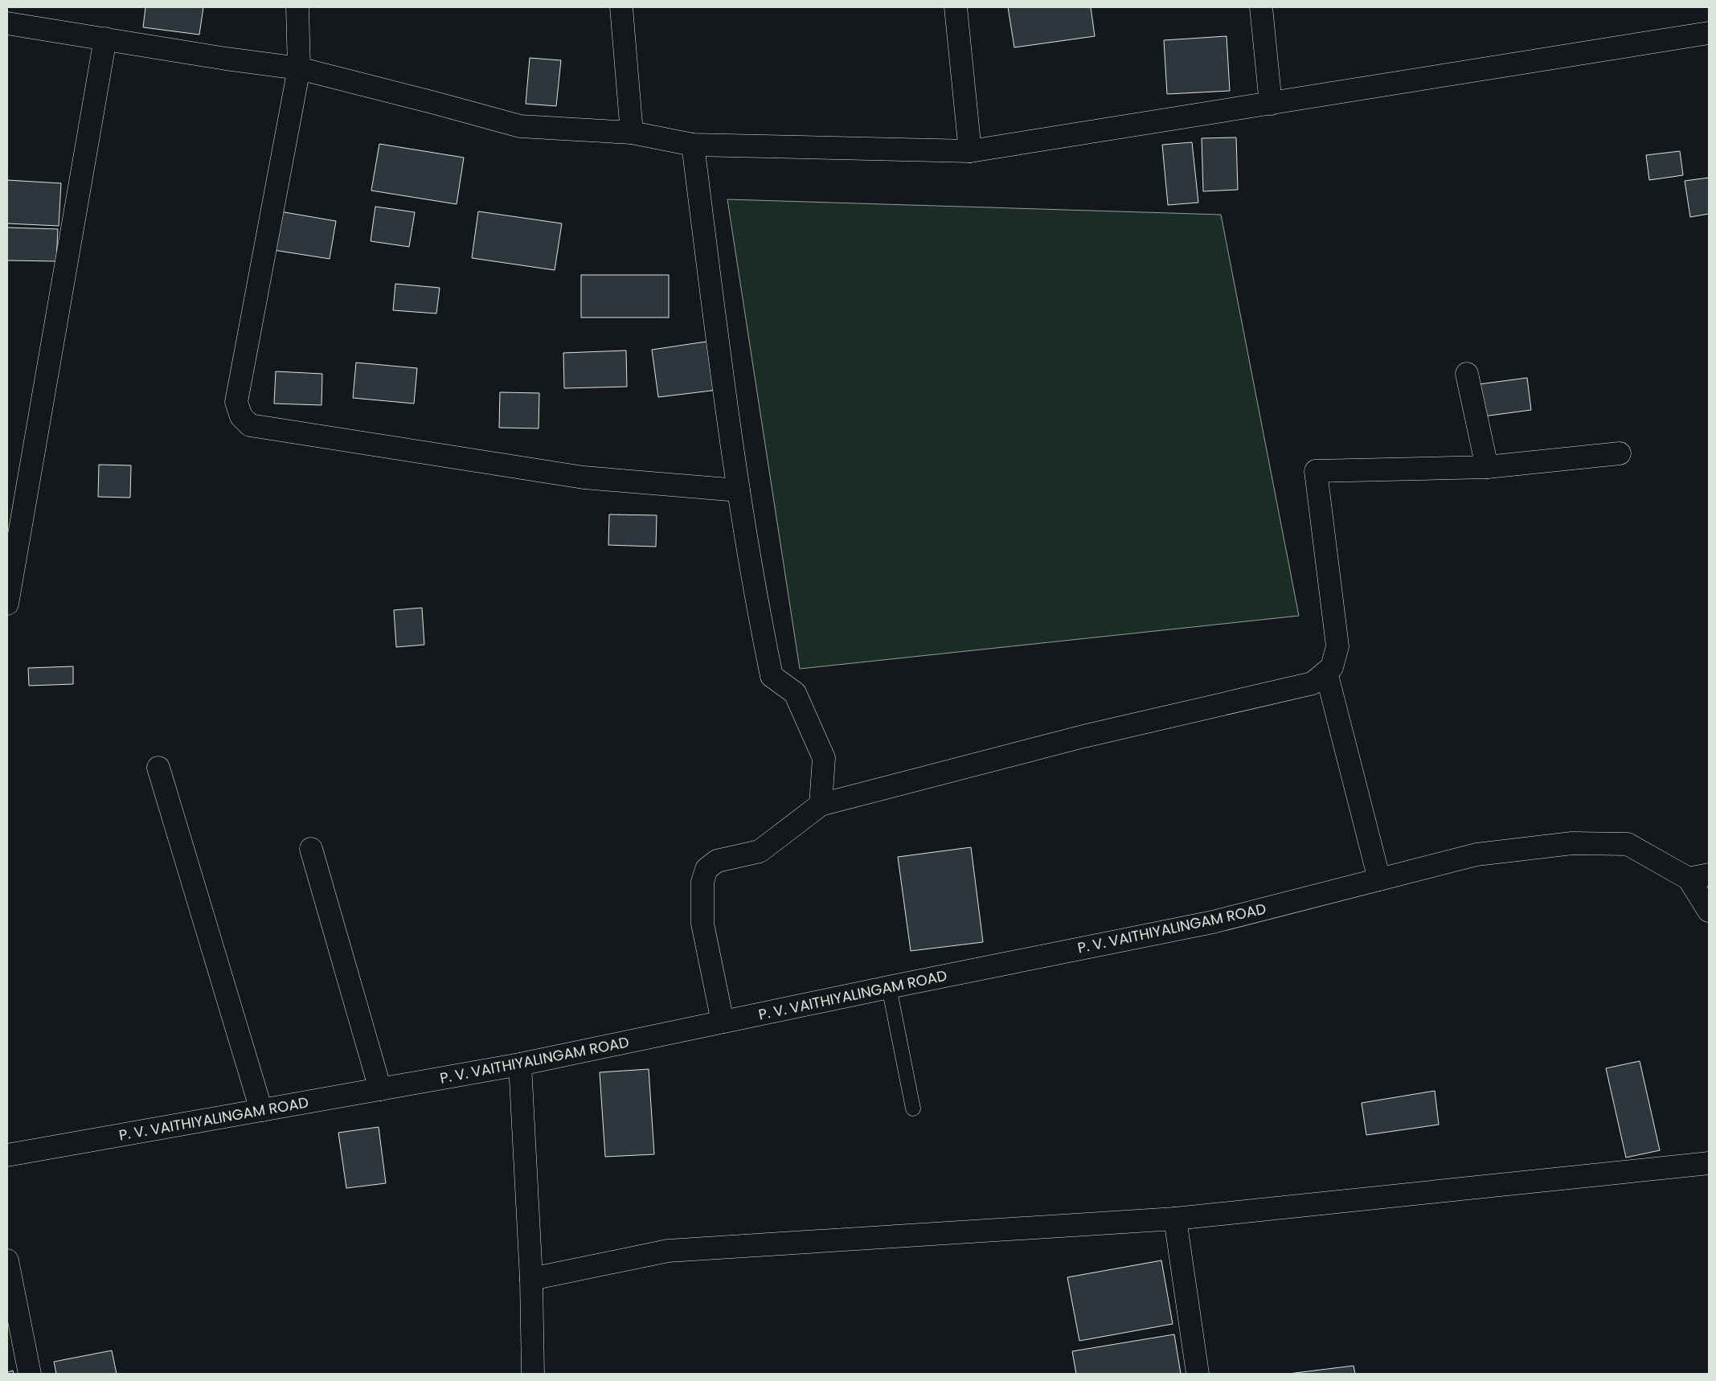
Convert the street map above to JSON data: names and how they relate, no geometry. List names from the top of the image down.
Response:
{
  "streets": {
    "street": ["P. V. VAITHIYALINGAM ROAD"]
  }
}
